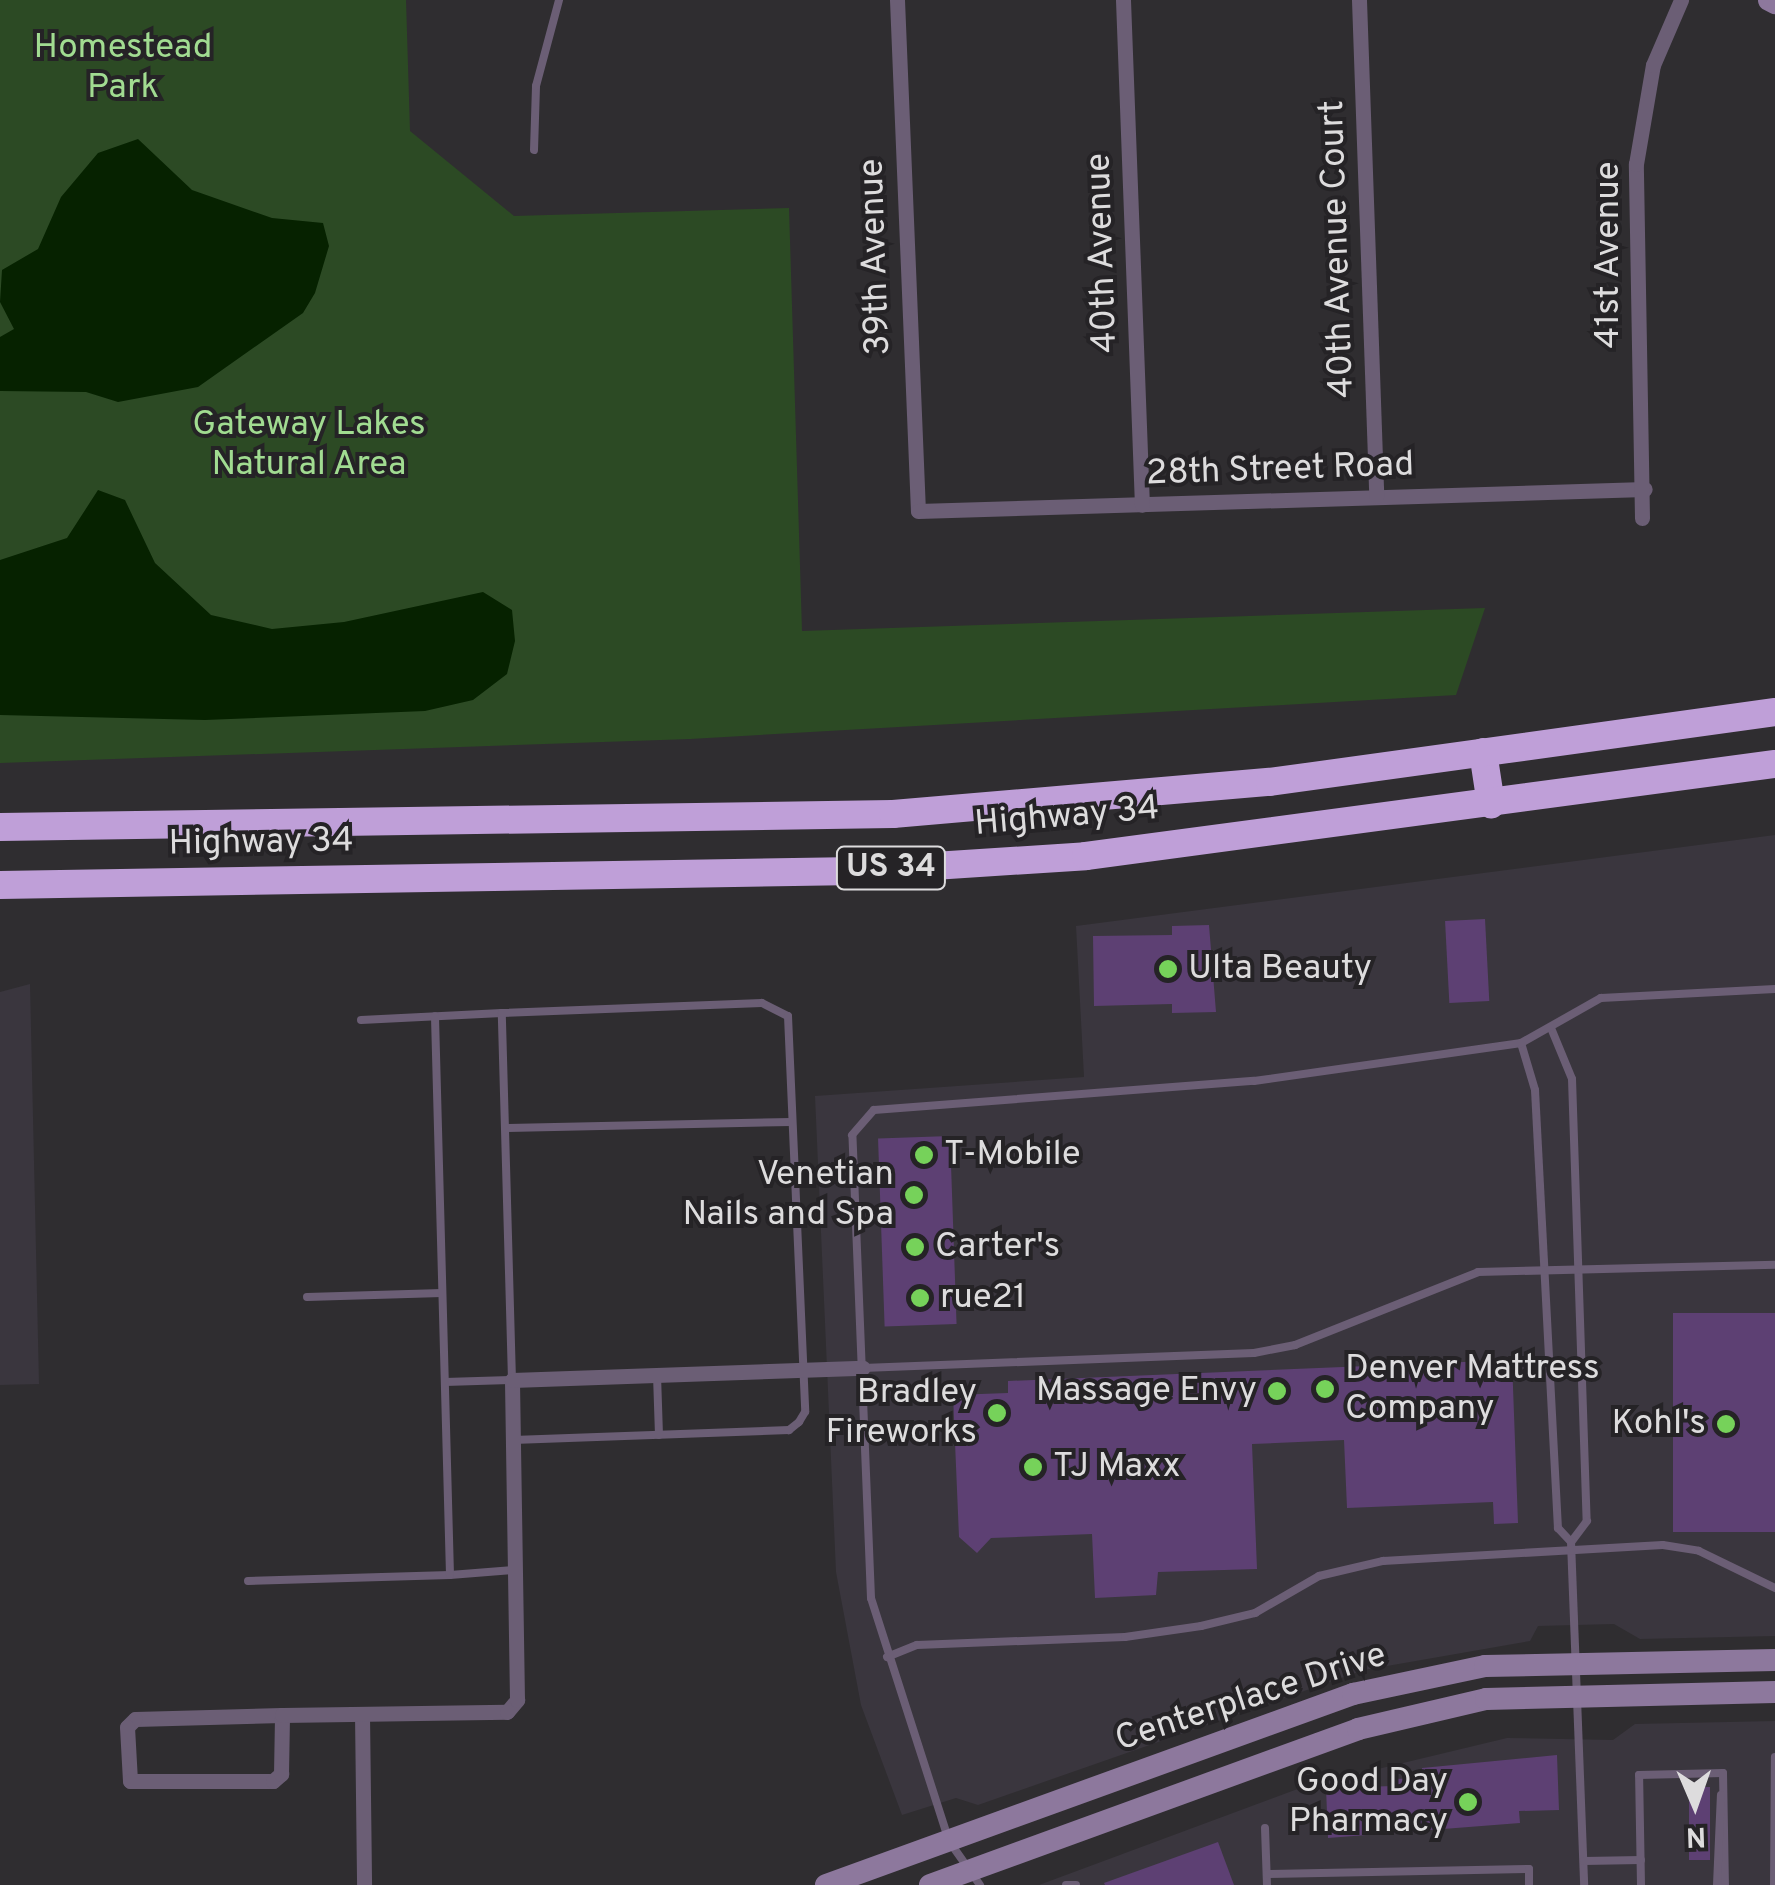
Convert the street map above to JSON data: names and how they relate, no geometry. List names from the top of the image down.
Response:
{
  "streets": {
    "highway": ["Highway 34", "US 34"],
    "street": [
      "40th Avenue Court",
      "40th Avenue",
      "41st Avenue",
      "39th Avenue",
      "28th Street Road",
      "Centerplace Drive"
    ]
  },
  "crossings": [
    ["40th Avenue Court", "28th Street Road"],
    ["40th Avenue", "28th Street Road"],
    ["41st Avenue", "28th Street Road"],
    ["39th Avenue", "28th Street Road"]
  ],
  "parks": ["Homestead Park", "Gateway Lakes Natural Area"],
  "places": [
    "Ulta Beauty",
    "T-Mobile",
    "Venetian Nails and Spa",
    "Carter's",
    "rue21",
    "Denver Mattress Company",
    "Massage Envy",
    "Bradley Fireworks",
    "Kohl's",
    "TJ Maxx",
    "Good Day Pharmacy"
  ],
  "north": "bottom"
}
